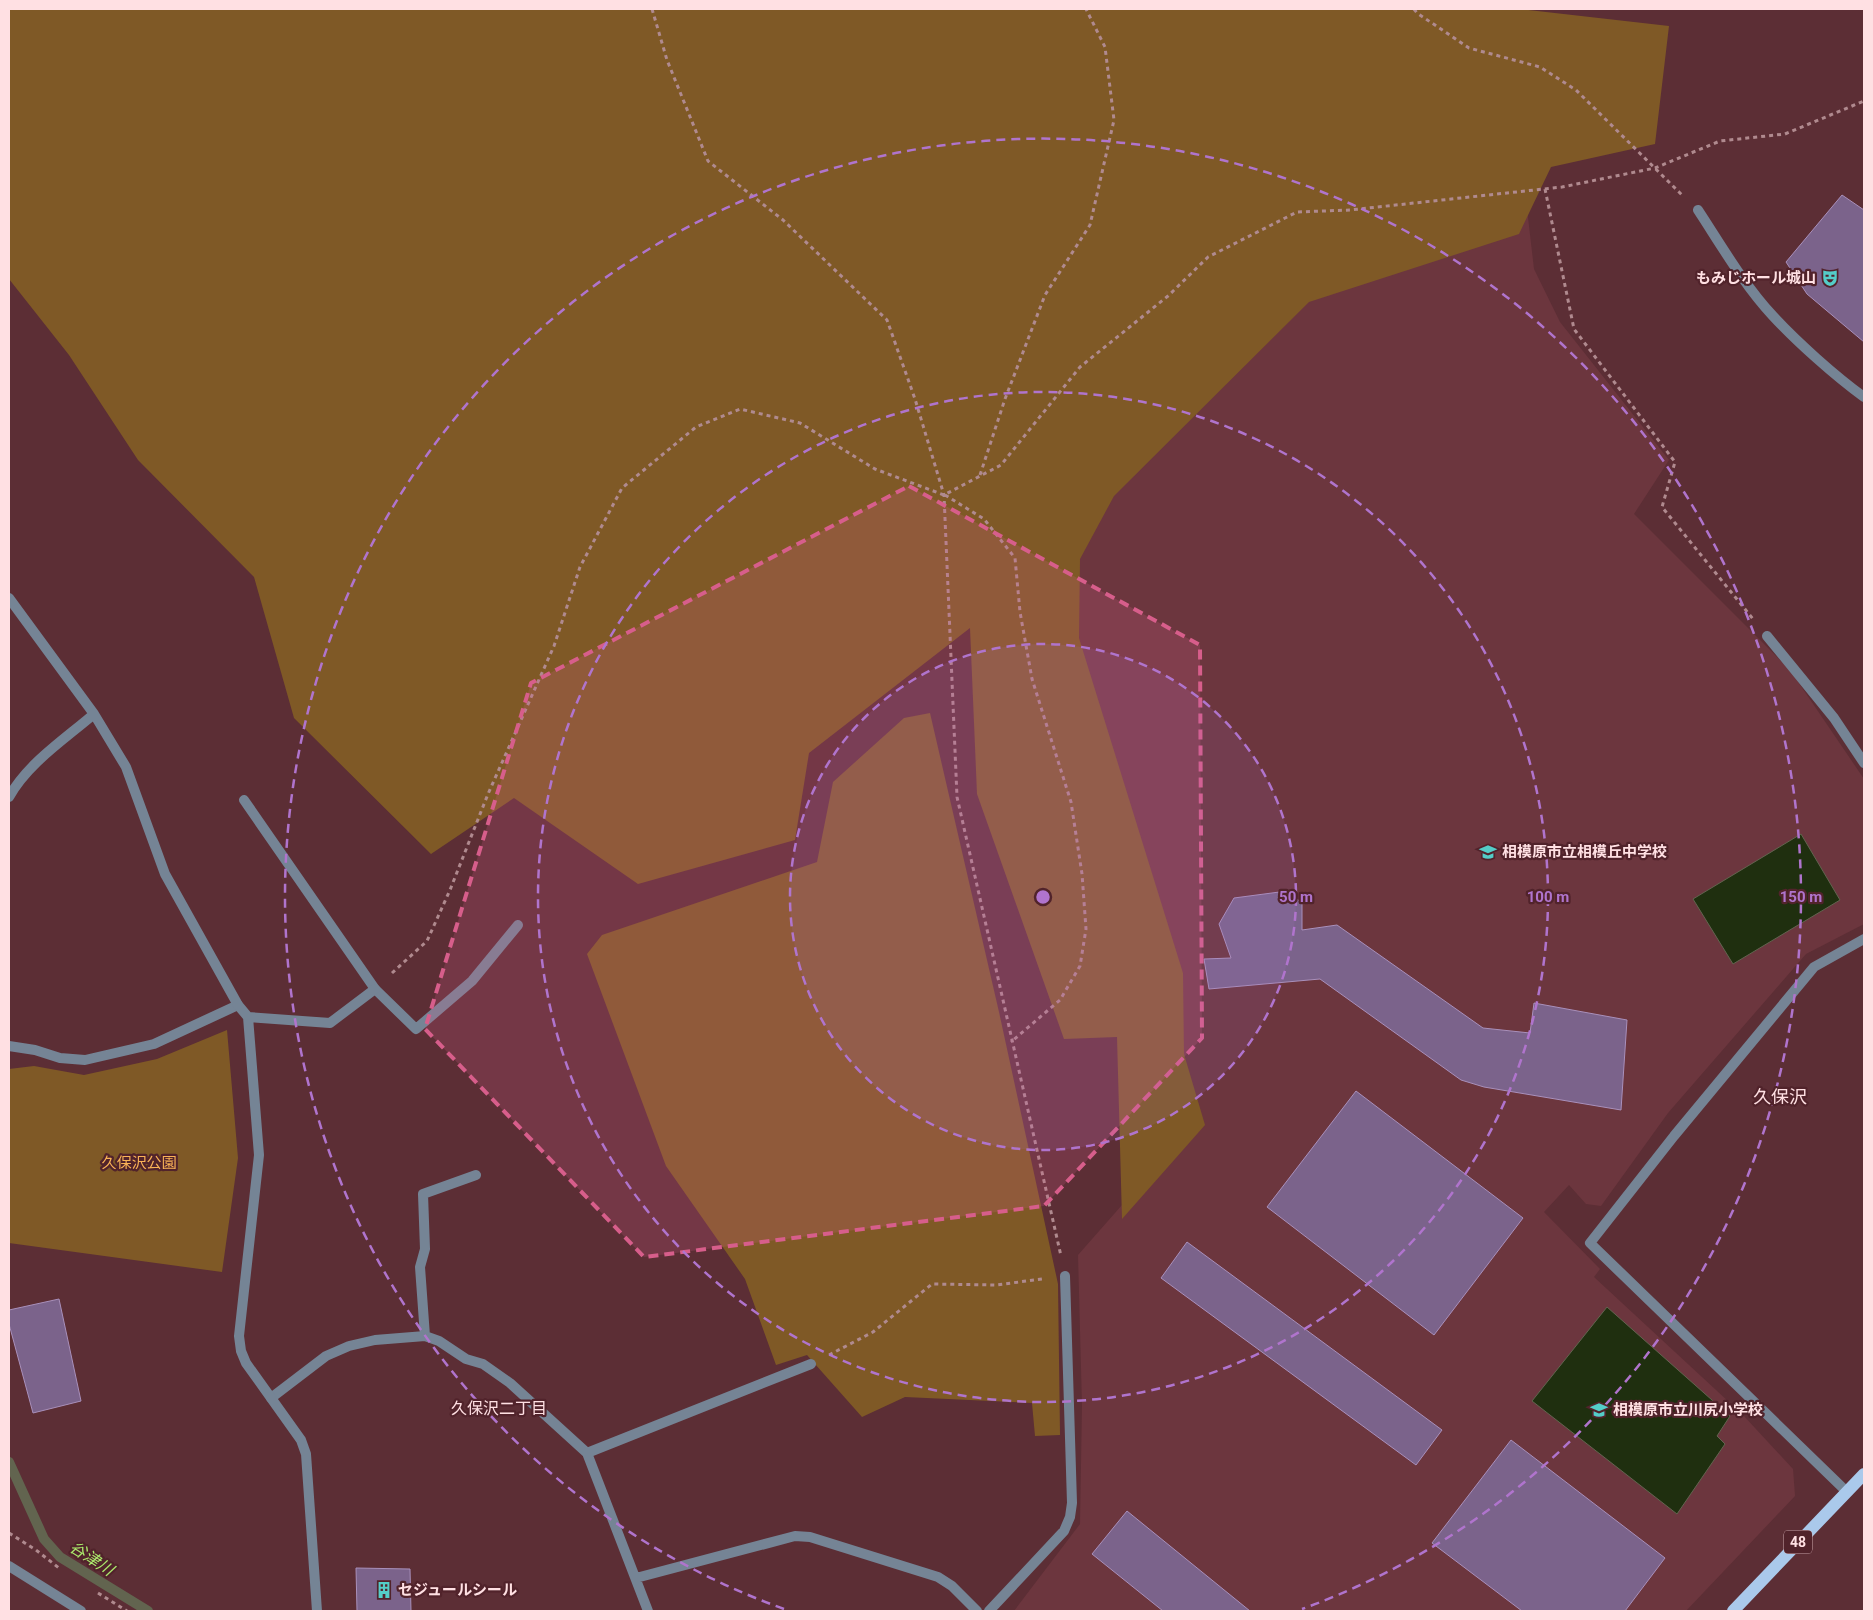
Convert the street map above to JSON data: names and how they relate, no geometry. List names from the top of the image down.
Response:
{
  "streets": {
    "main road": ["48"]
  },
  "districts": ["久保沢", "久保沢二丁目"],
  "water": ["谷津川"],
  "parks": ["久保沢公園"],
  "places": {
    "theatre": ["もみじホール城山"],
    "school or university": ["相模原市立相模丘中学校", "相模原市立川尻小学校"],
    "building": ["セジュールシール"]
  },
  "rings": ["50 m", "100 m", "150 m"]
}
